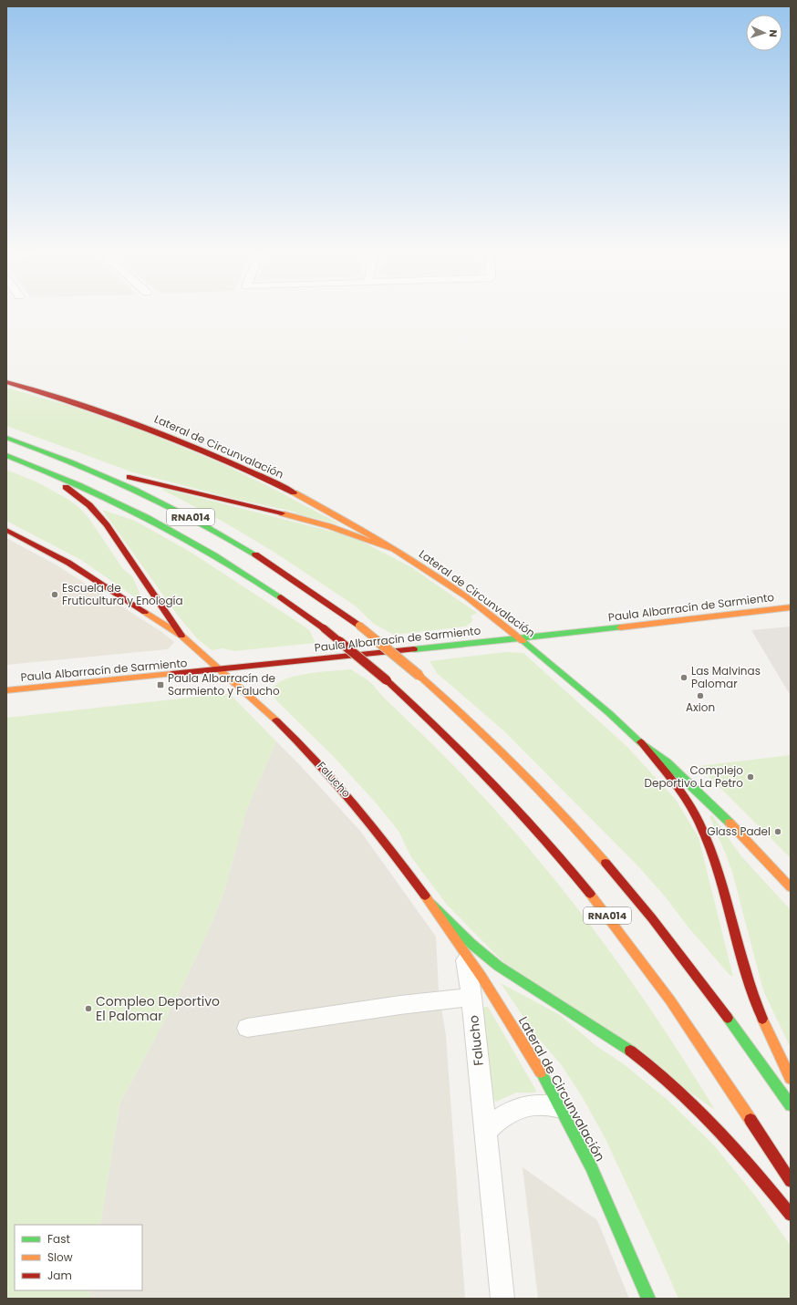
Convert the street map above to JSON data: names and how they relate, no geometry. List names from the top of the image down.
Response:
{
  "streets": {
    "main road": [
      "Lateral de Circunvalación",
      "RNA014",
      "Paula Albarracín de Sarmiento",
      "Falucho"
    ]
  },
  "crossings": [
    ["Lateral de Circunvalación", "Paula Albarracín de Sarmiento"],
    ["Lateral de Circunvalación", "Falucho"],
    ["Paula Albarracín de Sarmiento", "Falucho"]
  ],
  "places": {
    "other": [
      "Escuela de Fruticultura y Enología",
      "Las Malvinas Palomar",
      "Axion",
      "Complejo Deportivo La Petro",
      "Glass Padel",
      "Compleo Deportivo El Palomar"
    ],
    "transit": ["Paula Albarracín de Sarmiento y Falucho"]
  },
  "legend": ["Fast", "Slow", "Jam"],
  "north": "right"
}
